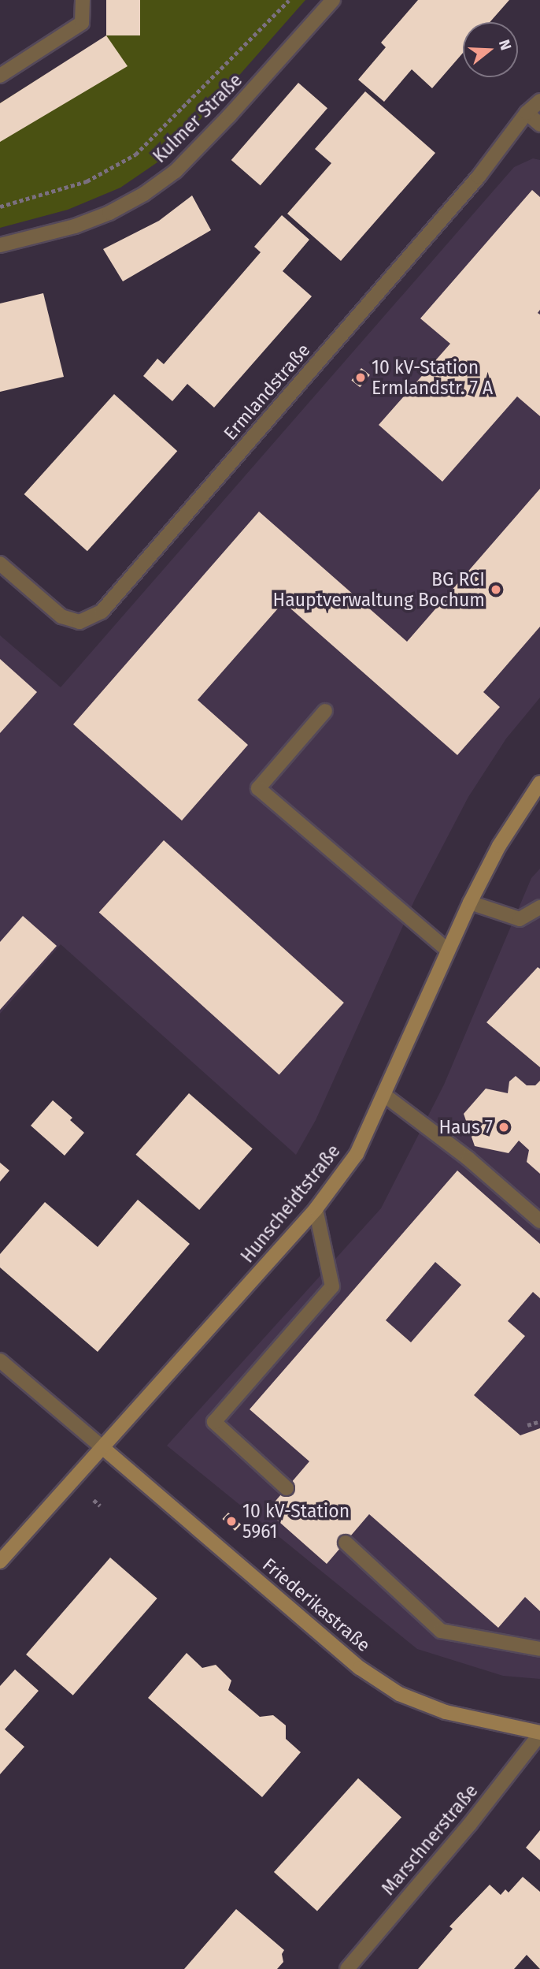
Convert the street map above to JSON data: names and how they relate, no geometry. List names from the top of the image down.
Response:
{
  "streets": {
    "street": [
      "Kulmer Straße",
      "Ermlandstraße",
      "Hunscheidtstraße",
      "Friederikastraße",
      "Marschnerstraße"
    ]
  },
  "crossings": [
    ["Hunscheidtstraße", "Friederikastraße"],
    ["Friederikastraße", "Marschnerstraße"]
  ],
  "places": [
    "10 kV-Station Ermlandstr. 7 A",
    "BG RCI Hauptverwaltung Bochum",
    "Haus 7",
    "10 kV-Station 5961"
  ],
  "north": "right"
}
